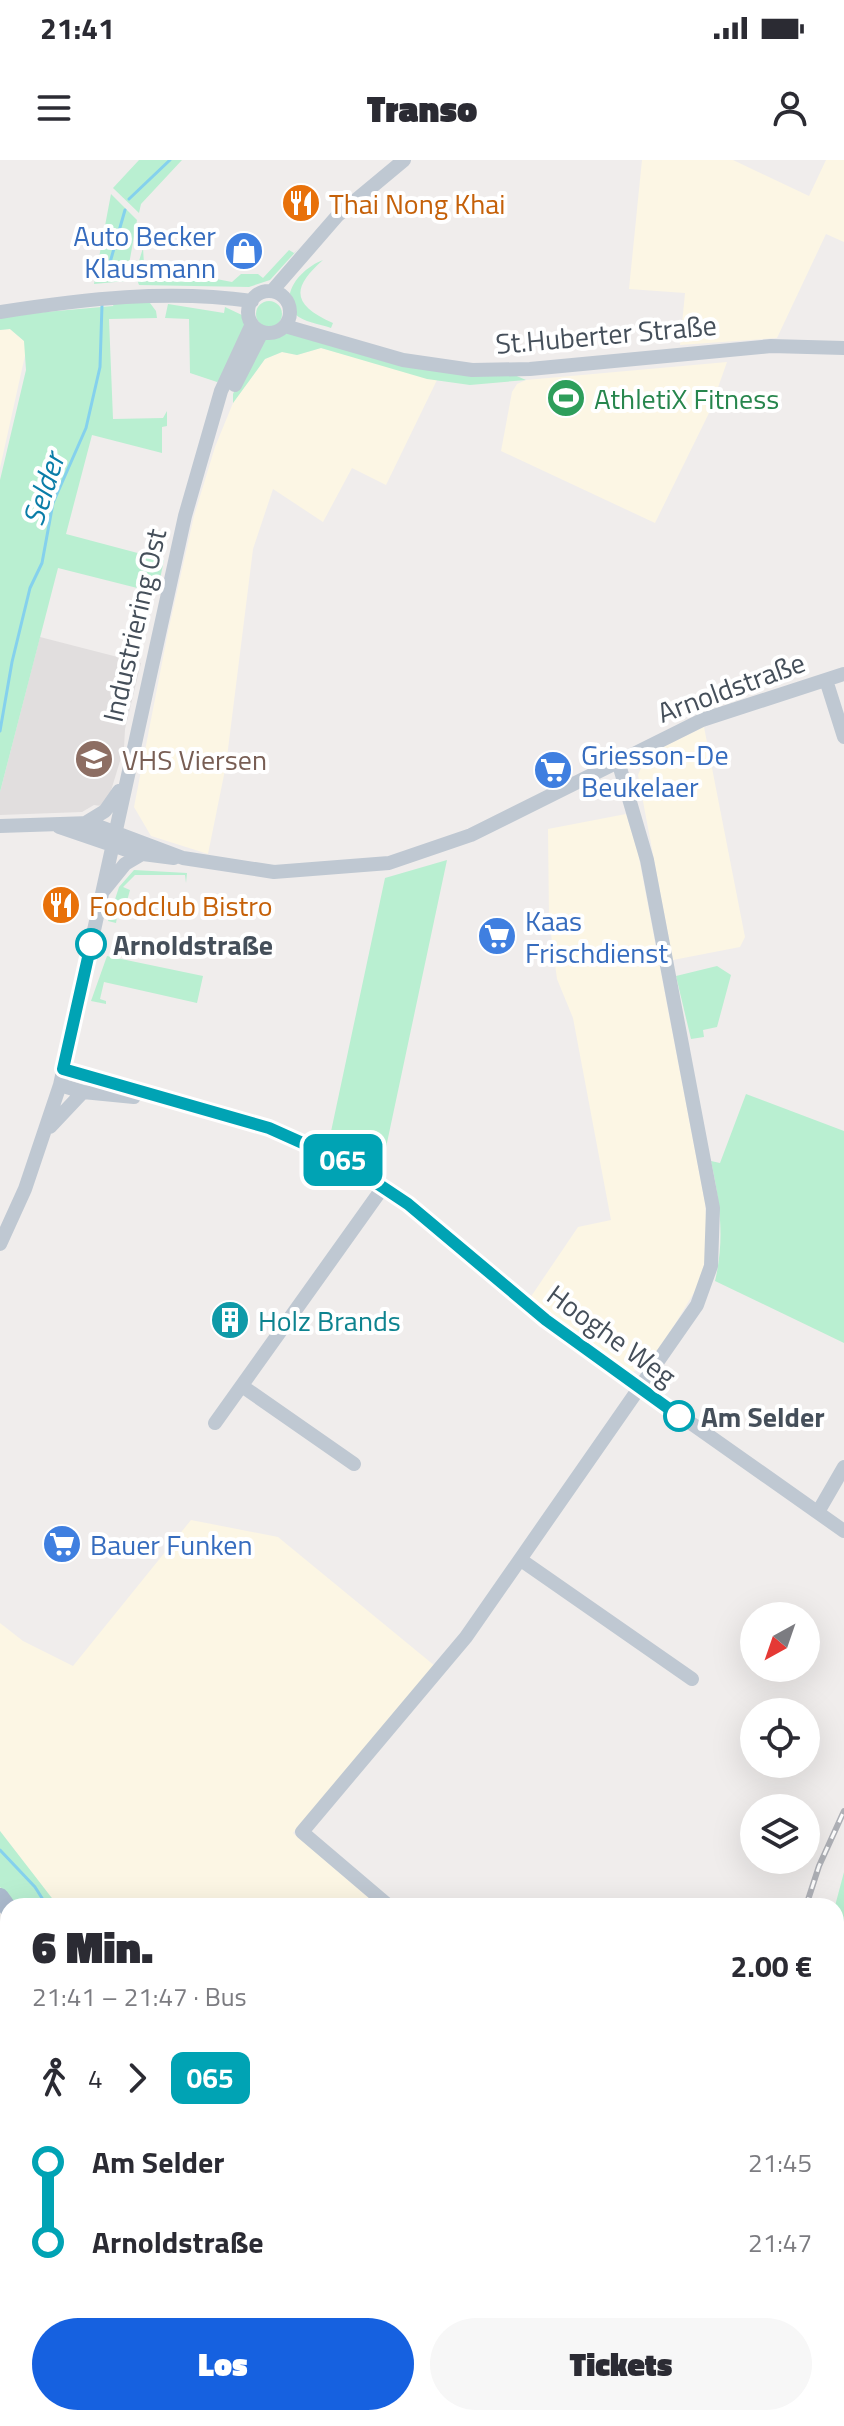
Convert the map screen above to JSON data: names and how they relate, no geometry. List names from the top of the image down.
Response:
{
  "streets": {
    "street": [
      "St.Huberter Straße",
      "Industriering Ost",
      "Arnoldstraße",
      "Hooghe Weg"
    ]
  },
  "crossings": [
    ["Industriering Ost", "Arnoldstraße"],
    ["Industriering Ost", "Hooghe Weg"]
  ],
  "water": ["Selder"],
  "places": {
    "restaurant": ["Thai Nong Khai", "Foodclub Bistro"],
    "shop": ["Auto Becker Klausmann"],
    "sports": ["AthletiX Fitness"],
    "school or university": ["VHS Viersen"],
    "supermarket": ["Griesson-De Beukelaer", "Kaas Frischdienst", "Bauer Funken"],
    "other": ["Arnoldstraße", "Am Selder"],
    "building": ["Holz Brands"]
  },
  "lines": ["bus line 065"],
  "north": "bottom left",
  "page": {
    "status": "21:41",
    "header": "Transo",
    "on_map": "065",
    "heading": ["6 Min.", "21:41 – 21:47 · Bus", "2.00 €"],
    "legs": ["4", "065"],
    "list": [
      {
        "name": "Am Selder",
        "value": "21:45"
      },
      {
        "name": "Arnoldstraße",
        "value": "21:47"
      }
    ],
    "buttons": ["Los", "Tickets"]
  }
}
